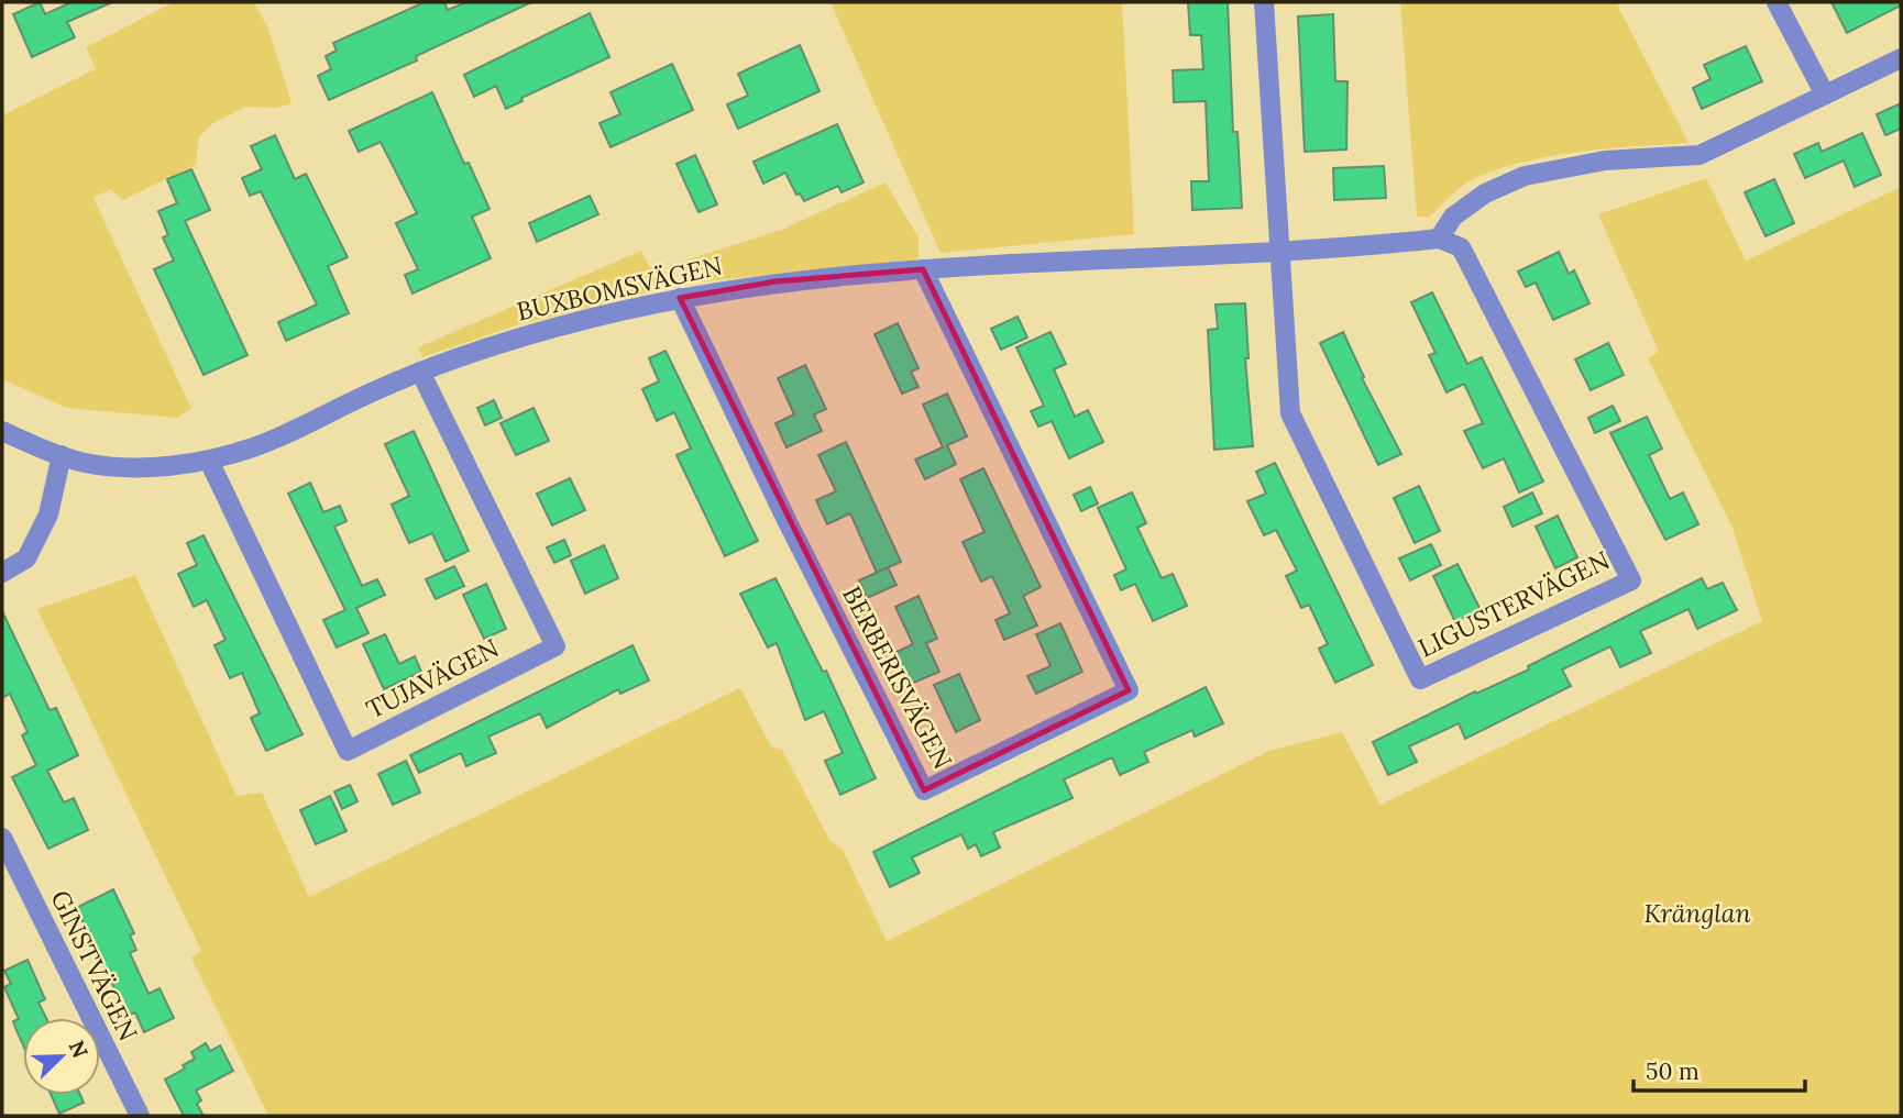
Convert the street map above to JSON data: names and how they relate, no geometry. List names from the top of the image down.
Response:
{
  "streets": {
    "street": [
      "BUXBOMSVÄGEN",
      "LIGUSTERVÄGEN",
      "BERBERISVÄGEN",
      "TUJAVÄGEN",
      "GINSTVÄGEN"
    ]
  },
  "crossings": [
    ["BUXBOMSVÄGEN", "LIGUSTERVÄGEN"],
    ["BUXBOMSVÄGEN", "BERBERISVÄGEN"],
    ["BUXBOMSVÄGEN", "TUJAVÄGEN"]
  ],
  "parks": ["Kränglan"],
  "scale_bar": "50 m",
  "north": "top right"
}
